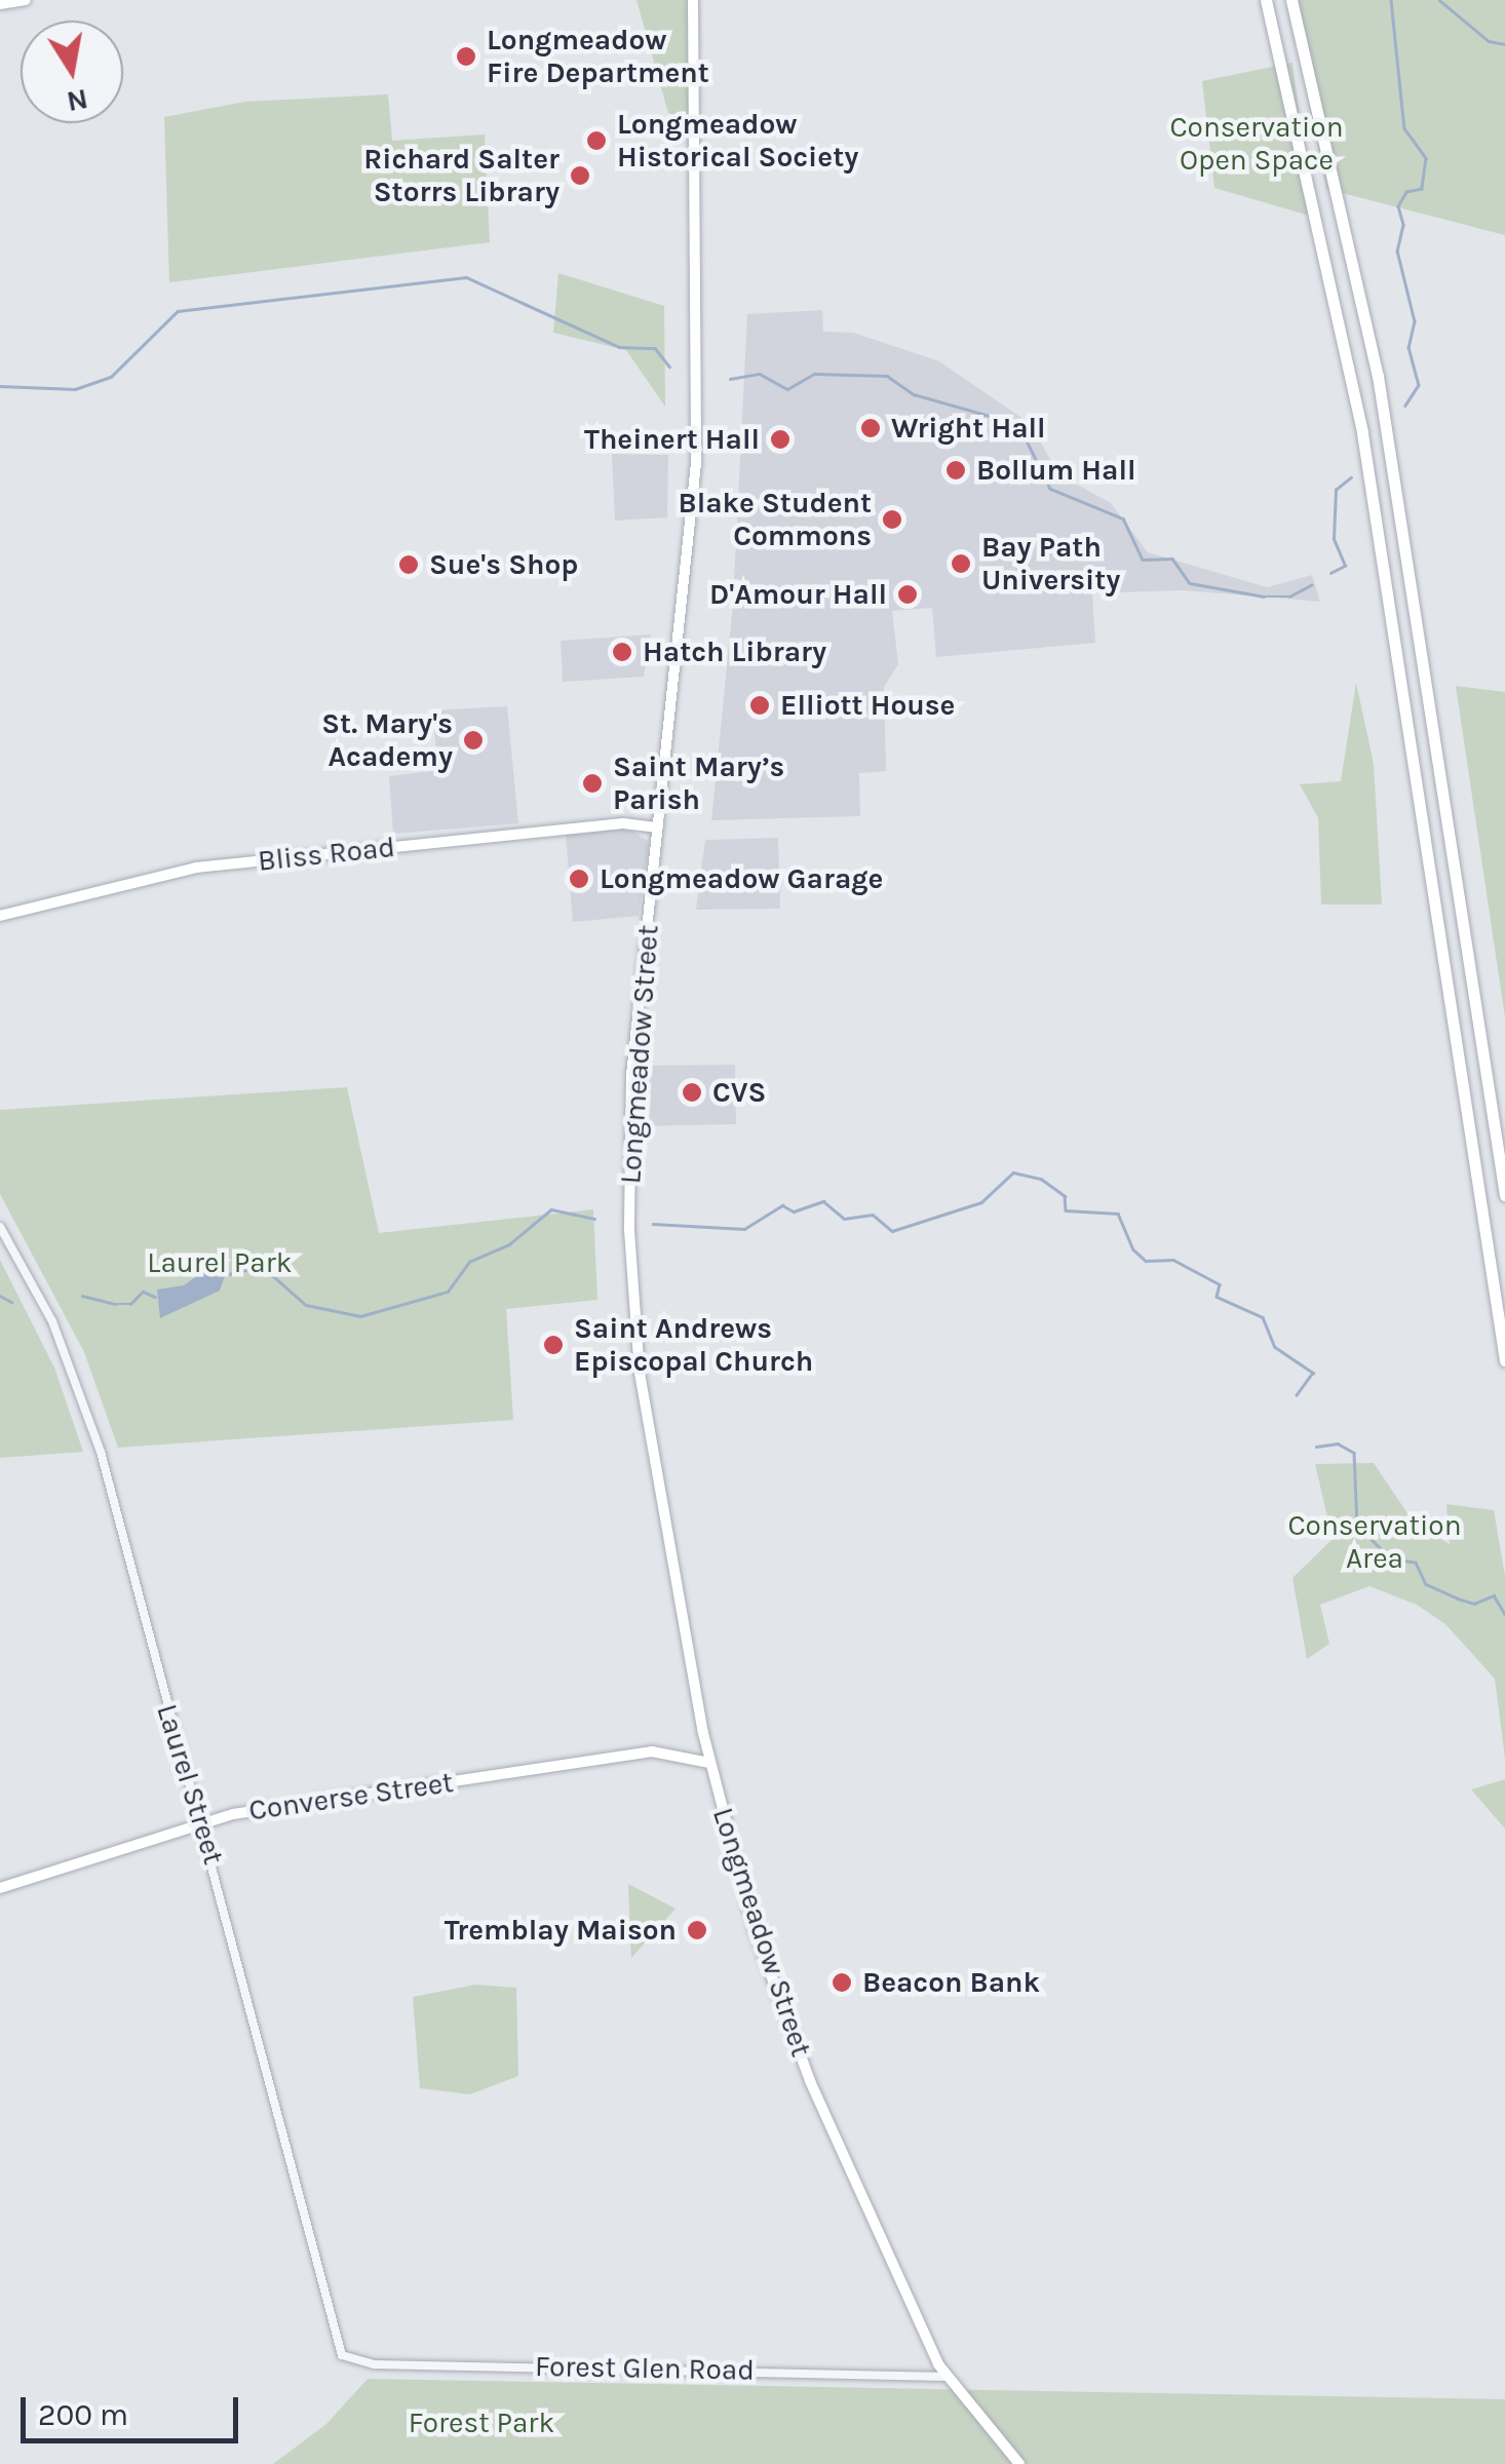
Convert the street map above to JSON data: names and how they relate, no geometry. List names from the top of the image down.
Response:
{
  "streets": {
    "main road": ["Bliss Road", "Longmeadow Street", "Converse Street"],
    "street": ["Laurel Street", "Forest Glen Road"]
  },
  "crossings": [
    ["Bliss Road", "Longmeadow Street"],
    ["Longmeadow Street", "Converse Street"],
    ["Longmeadow Street", "Forest Glen Road"],
    ["Laurel Street", "Converse Street"],
    ["Laurel Street", "Forest Glen Road"]
  ],
  "parks": [
    "Conservation Open Space",
    "Laurel Park",
    "Conservation Area",
    "Forest Park"
  ],
  "places": [
    "Longmeadow Fire Department",
    "Longmeadow Historical Society",
    "Richard Salter Storrs Library",
    "Wright Hall",
    "Theinert Hall",
    "Bollum Hall",
    "Blake Student Commons",
    "Bay Path University",
    "Sue's Shop",
    "D'Amour Hall",
    "Hatch Library",
    "Elliott House",
    "St. Mary's Academy",
    "Saint Mary’s Parish",
    "Longmeadow Garage",
    "CVS",
    "Saint Andrews Episcopal Church",
    "Tremblay Maison",
    "Beacon Bank"
  ],
  "scale_bar": "200 m",
  "north": "bottom"
}
